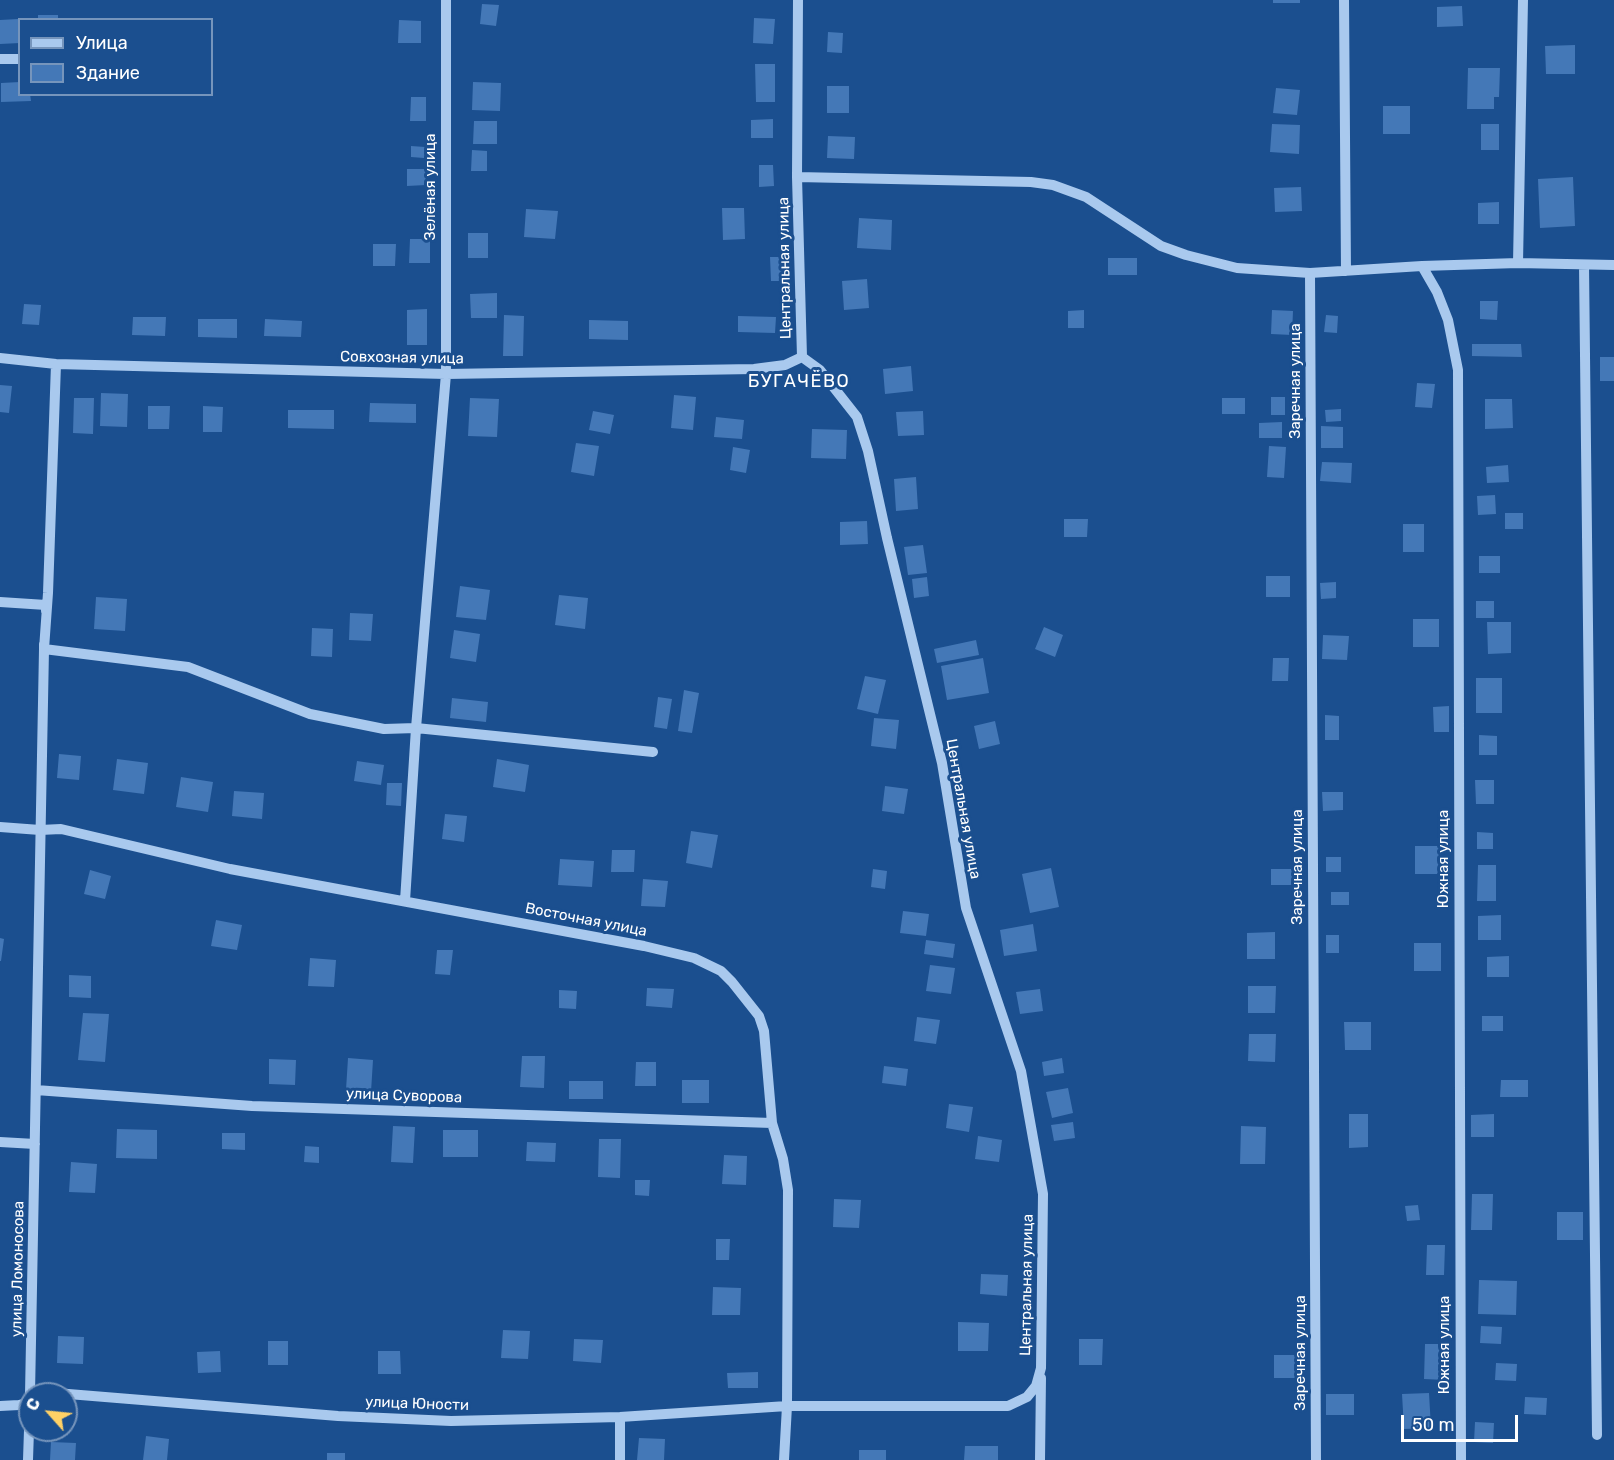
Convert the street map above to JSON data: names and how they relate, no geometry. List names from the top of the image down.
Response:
{
  "streets": {
    "street": [
      "Зелёная улица",
      "Центральная улица",
      "Совхозная улица",
      "Заречная улица",
      "Южная улица",
      "Восточная улица",
      "улица Суворова",
      "улица Ломоносова",
      "улица Юности"
    ]
  },
  "crossings": [
    ["Зелёная улица", "Совхозная улица"],
    ["Зелёная улица", "Восточная улица"],
    ["Центральная улица", "Совхозная улица"],
    ["Центральная улица", "Восточная улица"],
    ["Центральная улица", "улица Юности"],
    ["Совхозная улица", "улица Ломоносова"],
    ["Восточная улица", "улица Суворова"],
    ["Восточная улица", "улица Ломоносова"],
    ["Восточная улица", "улица Юности"],
    ["улица Суворова", "улица Ломоносова"]
  ],
  "districts": ["БУГАЧЁВО"],
  "legend": ["Улица", "Здание"],
  "scale_bar": "50 m",
  "north": "top left"
}
